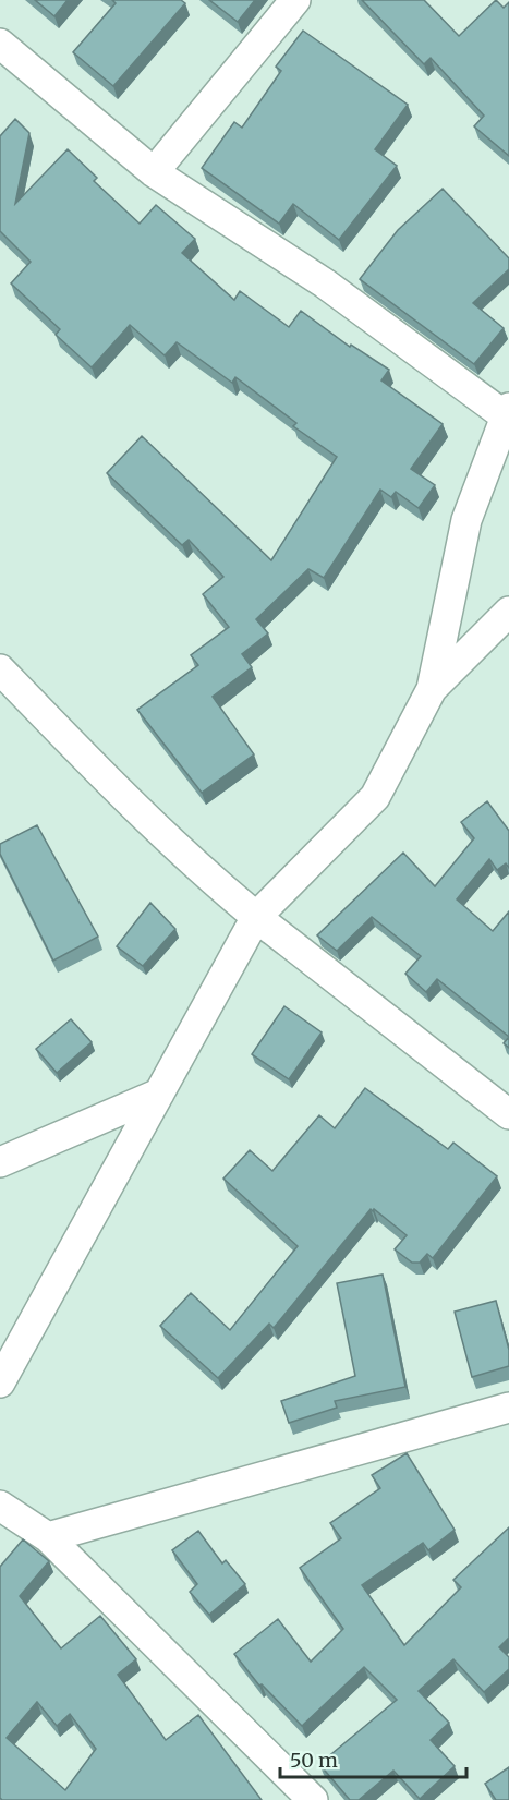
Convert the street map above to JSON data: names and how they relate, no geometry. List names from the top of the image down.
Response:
{
  "scale_bar": "50 m"
}
